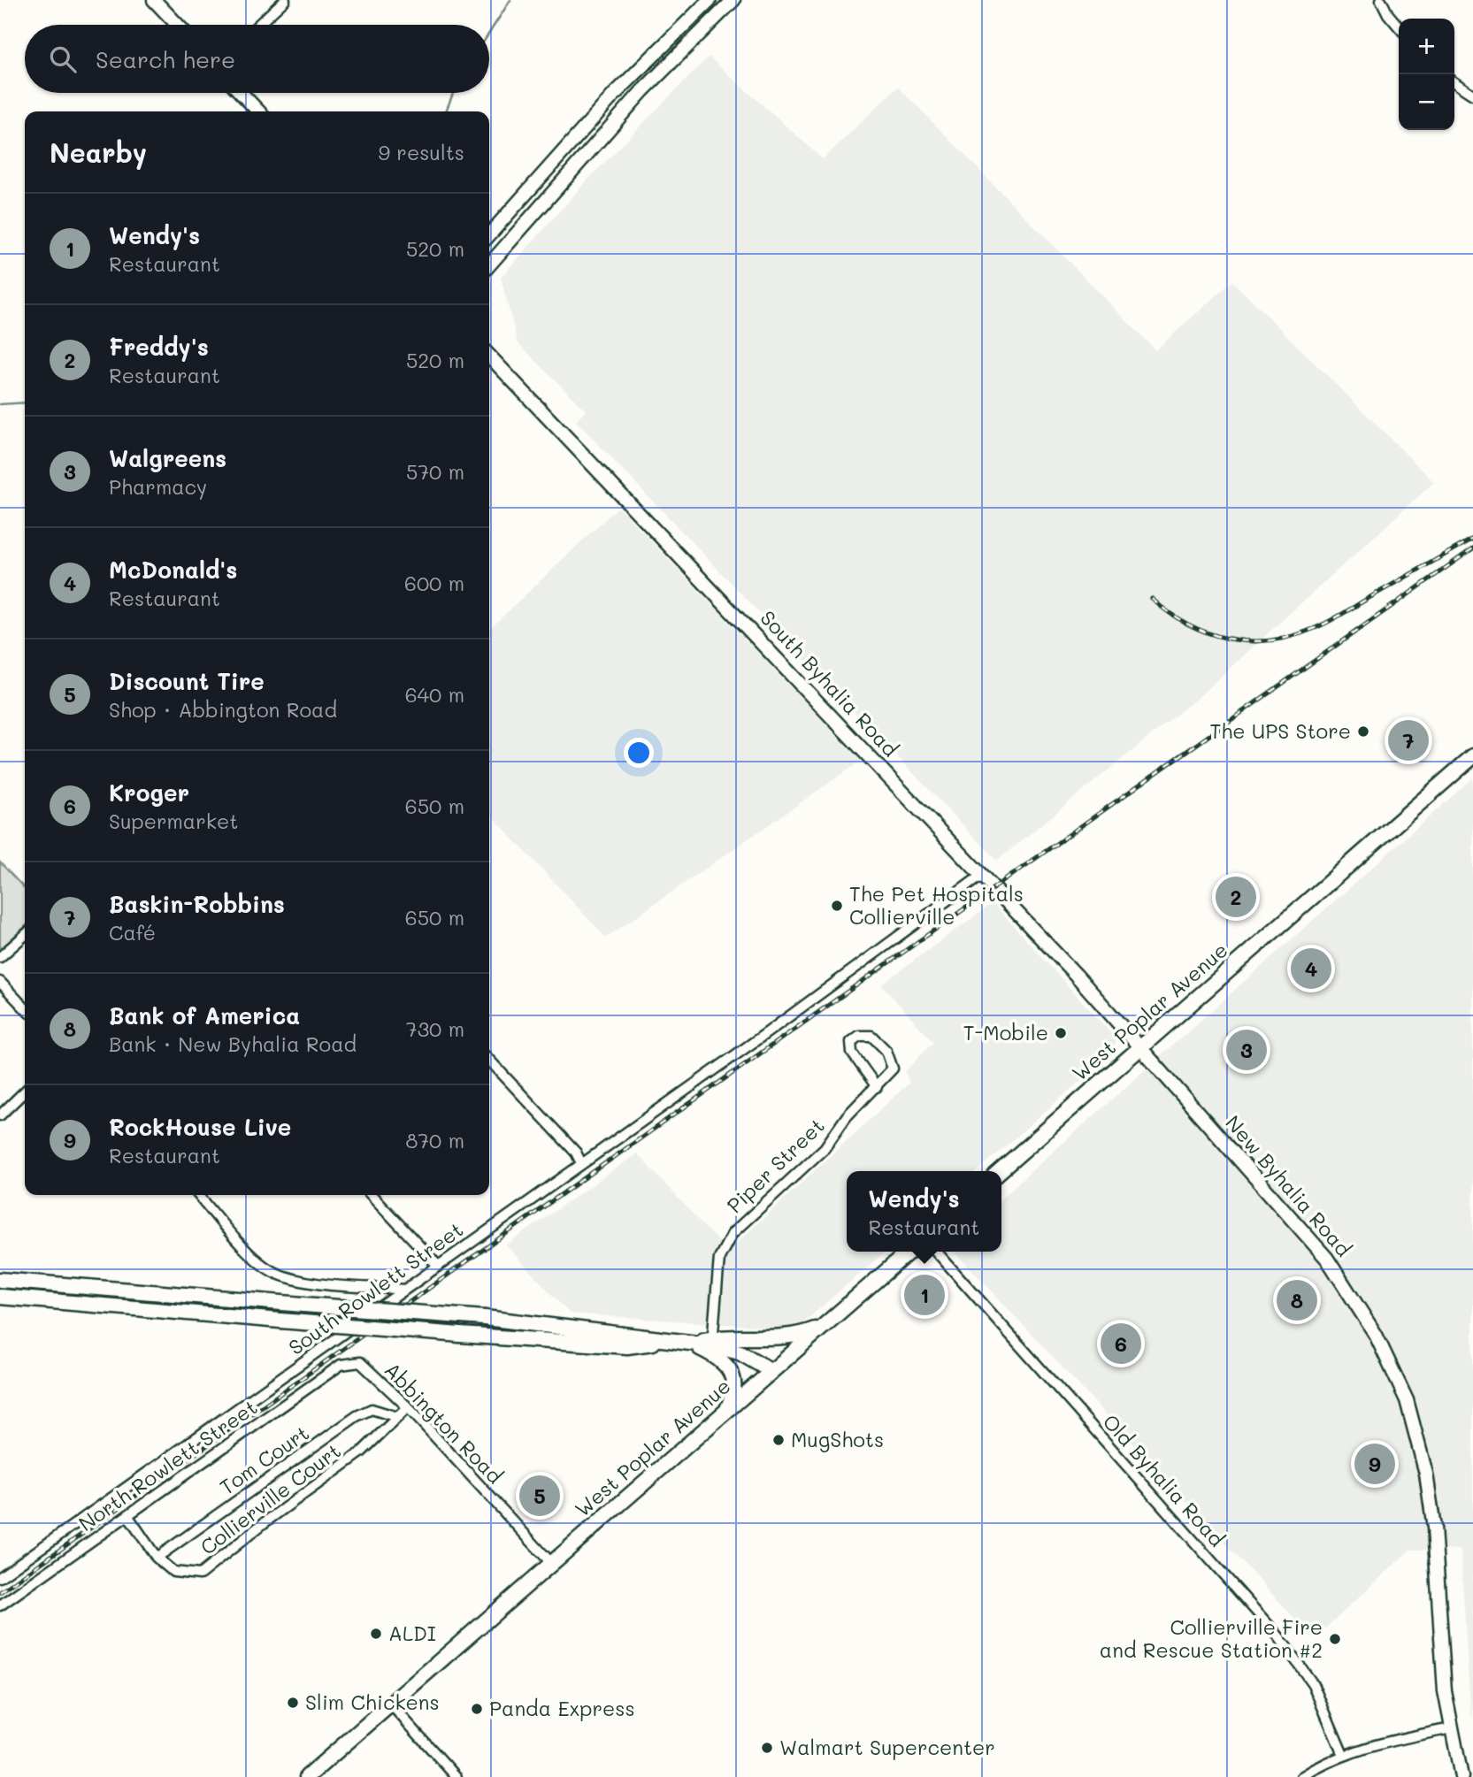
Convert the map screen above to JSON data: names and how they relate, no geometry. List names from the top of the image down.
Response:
{
  "streets": {
    "main road": ["South Byhalia Road", "West Poplar Avenue", "New Byhalia Road"],
    "street": [
      "Piper Street",
      "South Rowlett Street",
      "Abbington Road",
      "Tom Court",
      "North Rowlett Street",
      "Old Byhalia Road",
      "Collierville Court"
    ]
  },
  "crossings": [
    ["South Byhalia Road", "West Poplar Avenue"],
    ["South Byhalia Road", "New Byhalia Road"],
    ["South Byhalia Road", "South Rowlett Street"],
    ["West Poplar Avenue", "New Byhalia Road"],
    ["West Poplar Avenue", "Abbington Road"],
    ["Abbington Road", "North Rowlett Street"],
    ["Abbington Road", "Collierville Court"],
    ["Tom Court", "Collierville Court"],
    ["North Rowlett Street", "Collierville Court"]
  ],
  "places": [
    "The UPS Store",
    "The Pet Hospitals Collierville",
    "T-Mobile",
    "MugShots",
    "ALDI",
    "Collierville Fire and Rescue Station #2",
    "Slim Chickens",
    "Panda Express",
    "Walmart Supercenter"
  ],
  "page": {
    "map_buttons": ["+", "−"],
    "search": "Search here",
    "heading": ["Nearby", "9 results"],
    "list": [
      {
        "mark": "1",
        "name": "Wendy's",
        "note": "Restaurant",
        "value": "520 m"
      },
      {
        "mark": "2",
        "name": "Freddy's",
        "note": "Restaurant",
        "value": "520 m"
      },
      {
        "mark": "3",
        "name": "Walgreens",
        "note": "Pharmacy",
        "value": "570 m"
      },
      {
        "mark": "4",
        "name": "McDonald's",
        "note": "Restaurant",
        "value": "600 m"
      },
      {
        "mark": "5",
        "name": "Discount Tire",
        "note": "Shop · Abbington Road",
        "value": "640 m"
      },
      {
        "mark": "6",
        "name": "Kroger",
        "note": "Supermarket",
        "value": "650 m"
      },
      {
        "mark": "7",
        "name": "Baskin-Robbins",
        "note": "Café",
        "value": "650 m"
      },
      {
        "mark": "8",
        "name": "Bank of America",
        "note": "Bank · New Byhalia Road",
        "value": "730 m"
      },
      {
        "mark": "9",
        "name": "RockHouse Live",
        "note": "Restaurant",
        "value": "870 m"
      }
    ],
    "pins": [
      "7",
      "2",
      "4",
      "3",
      "1",
      "8",
      "6",
      "9",
      "5"
    ],
    "popup": ["Wendy's", "Restaurant"]
  }
}
